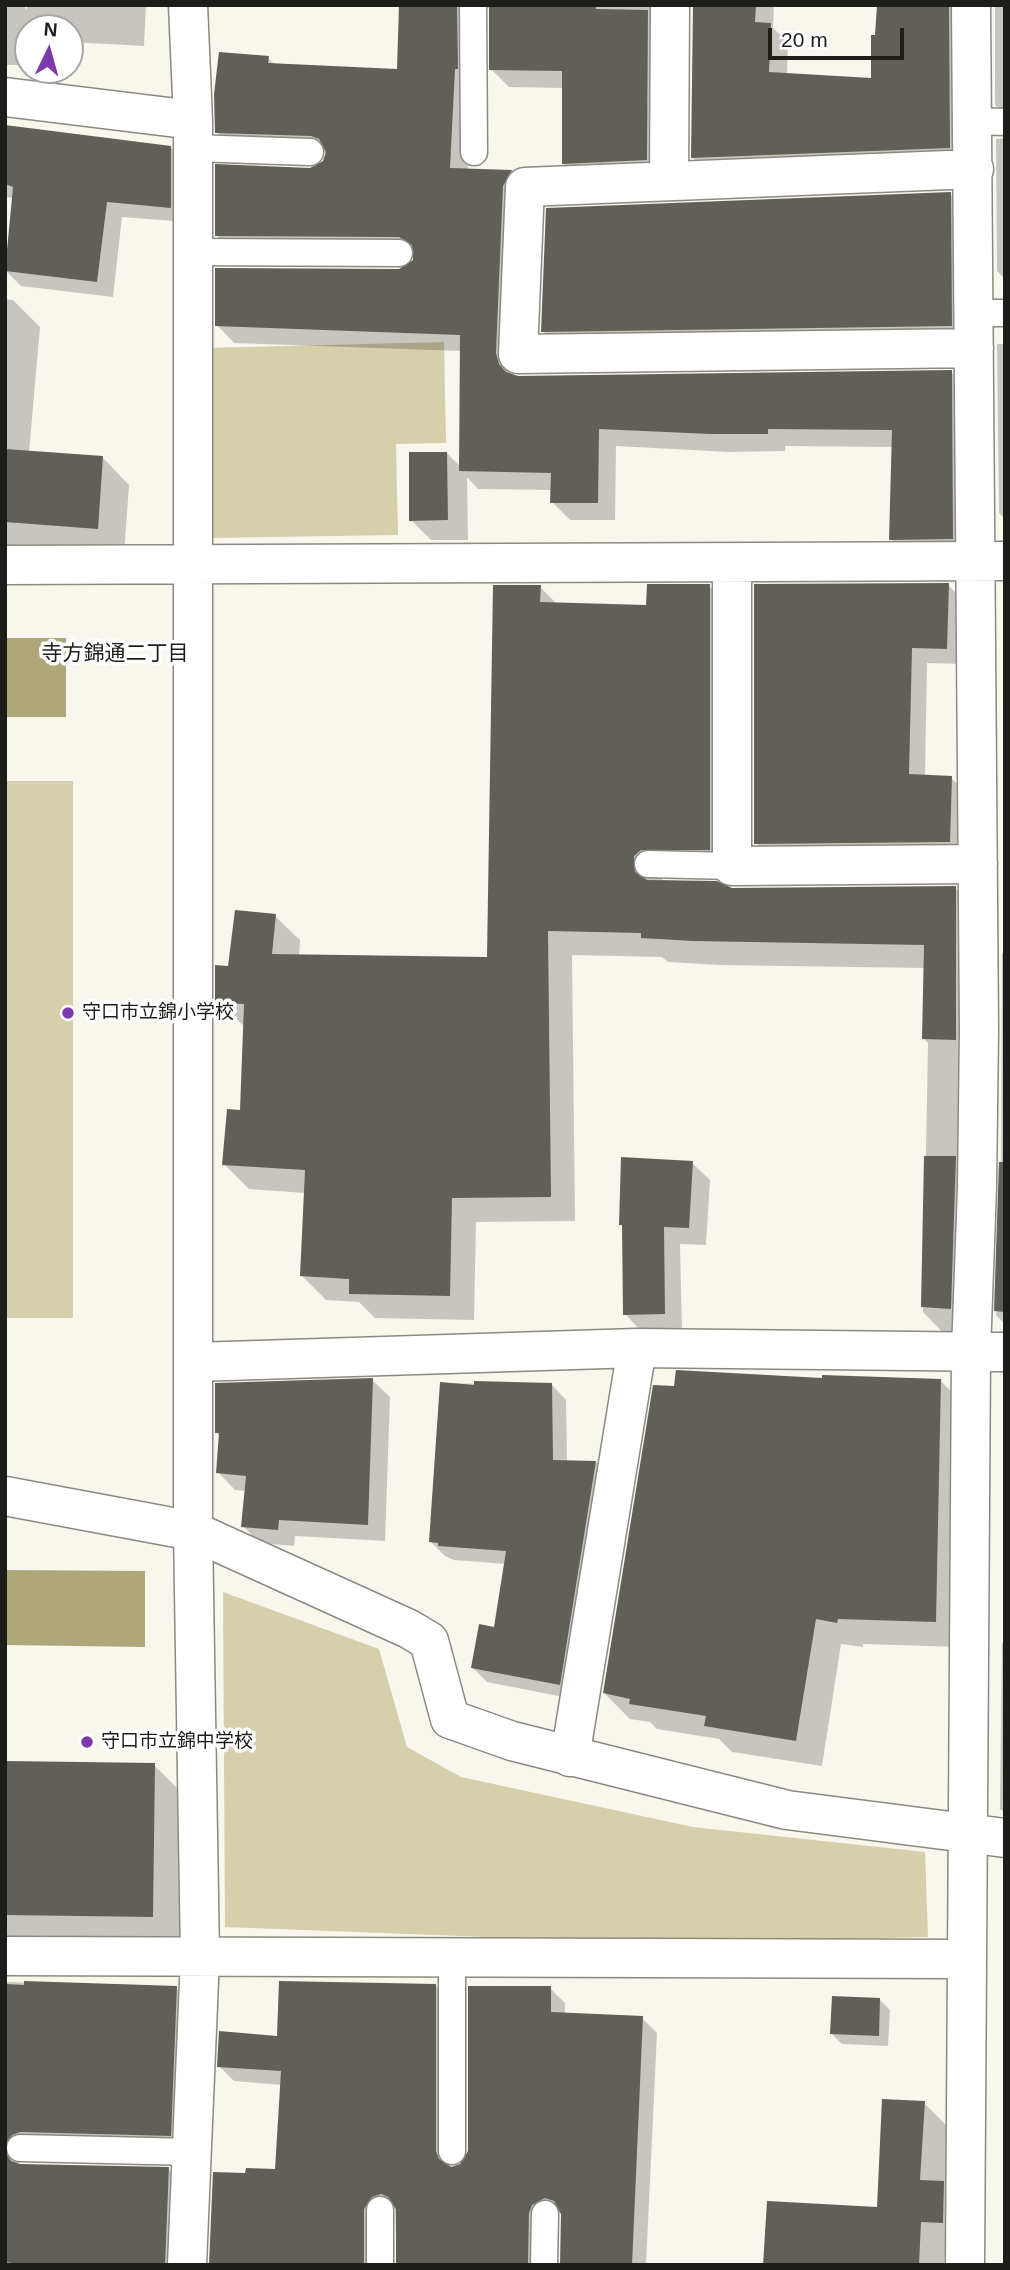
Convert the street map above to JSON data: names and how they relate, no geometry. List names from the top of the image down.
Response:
{
  "districts": ["寺方錦通二丁目"],
  "places": ["守口市立錦小学校", "守口市立錦中学校"],
  "scale_bar": "20 m",
  "north": "top"
}
